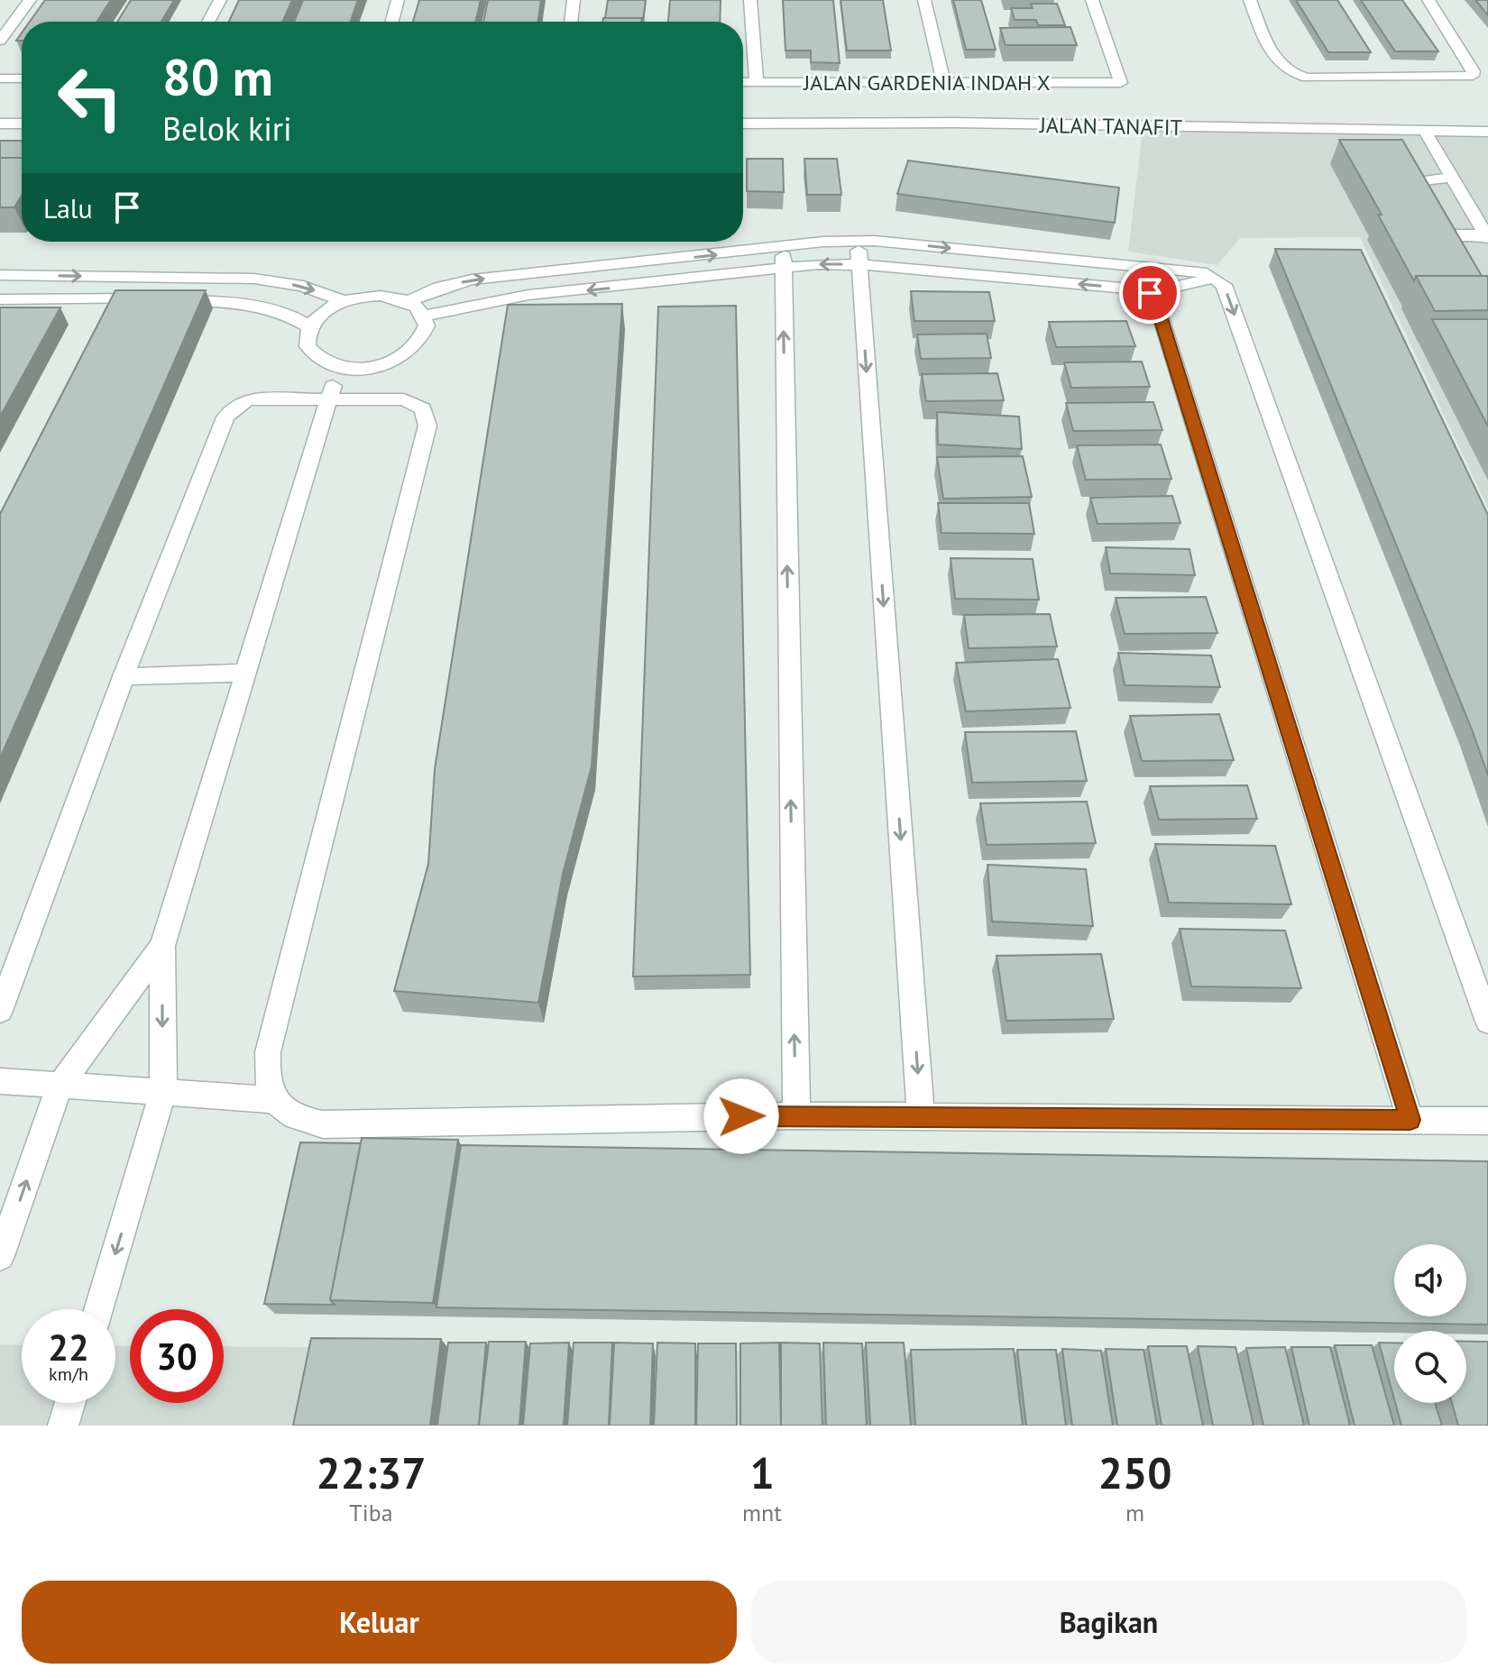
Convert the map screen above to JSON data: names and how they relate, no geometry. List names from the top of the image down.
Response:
{
  "streets": {
    "street": ["JALAN GARDENIA INDAH X", "JALAN TANAFIT"]
  },
  "page": {
    "turn": ["80 m", "Belok kiri"],
    "then": "Lalu",
    "speed": "22 km/h",
    "limit": "30",
    "eta": [
      "22:37",
      "Tiba",
      "1",
      "mnt",
      "250",
      "m"
    ],
    "buttons": ["Keluar", "Bagikan"]
  }
}
